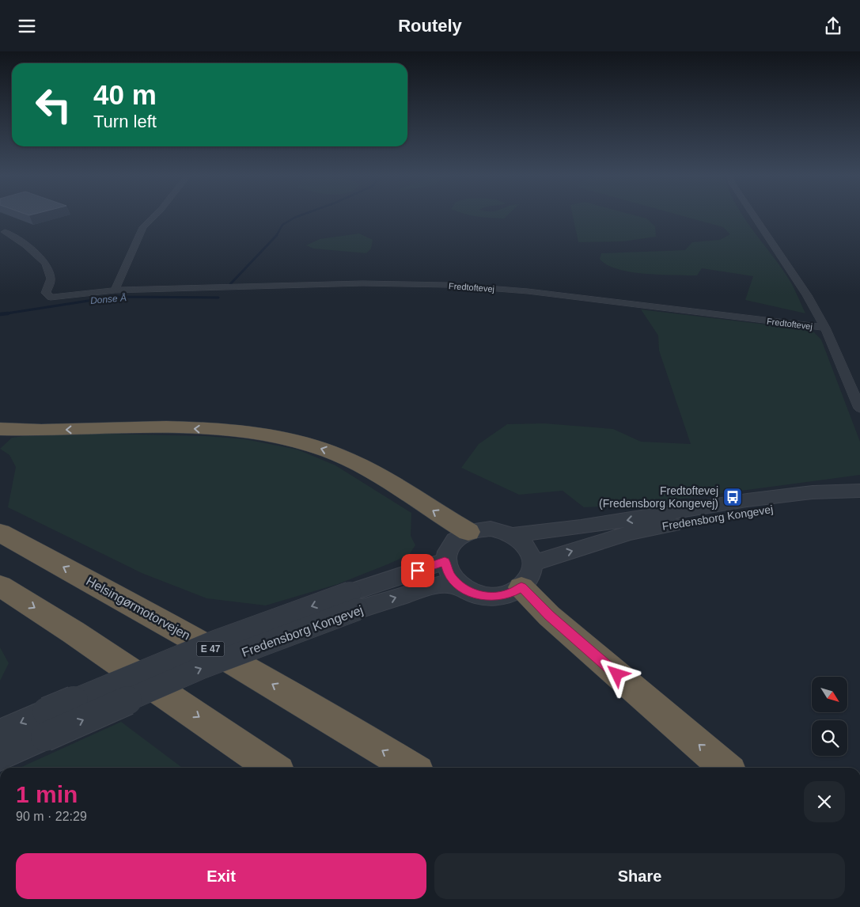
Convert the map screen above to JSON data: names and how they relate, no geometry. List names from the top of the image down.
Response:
{
  "streets": {
    "highway": ["Helsingørmotorvejen", "E 47"],
    "street": ["Fredtoftevej", "Fredensborg Kongevej"]
  },
  "water": ["Donse Å"],
  "places": {
    "bus stop": ["Fredtoftevej (Fredensborg Kongevej)"]
  },
  "north": "bottom right",
  "page": {
    "header": "Routely",
    "turn": ["40 m", "Turn left"],
    "heading": ["1 min", "90 m · 22:29"],
    "buttons": ["Exit", "Share"]
  }
}
